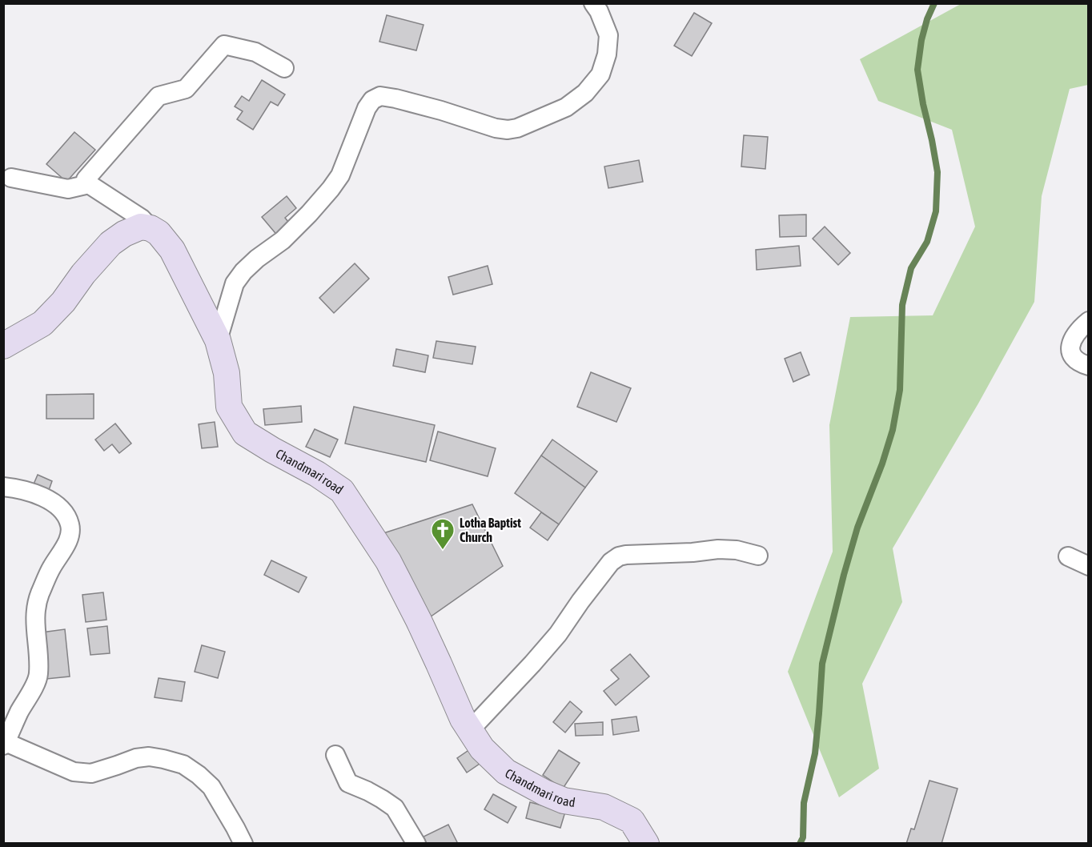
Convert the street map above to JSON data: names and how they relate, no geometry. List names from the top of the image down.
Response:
{
  "streets": {
    "main road": ["Chandmari road"]
  },
  "places": {
    "church": ["Lotha Baptist Church"]
  }
}
